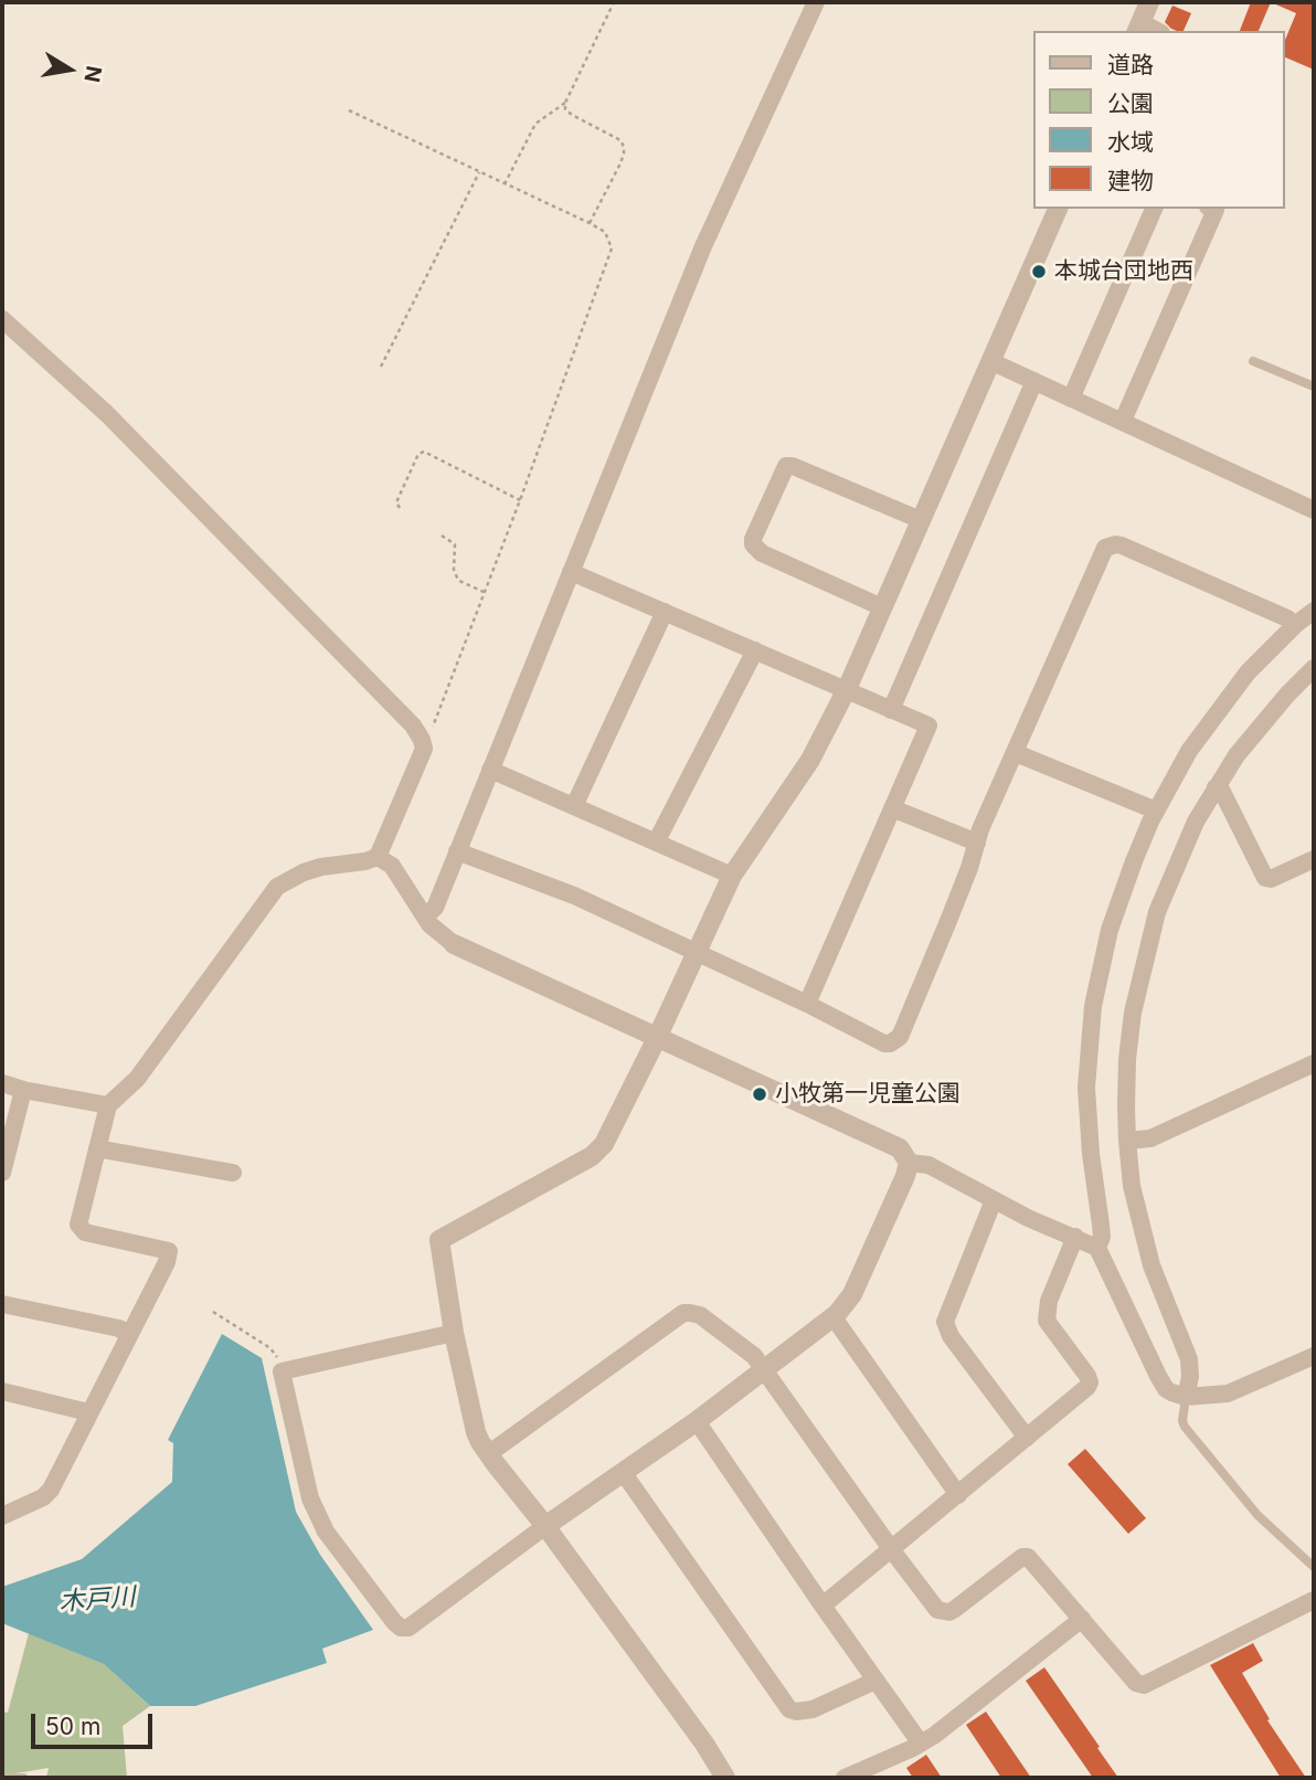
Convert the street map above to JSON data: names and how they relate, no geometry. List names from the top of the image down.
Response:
{
  "water": ["木戸川"],
  "places": ["本城台団地西", "小牧第一児童公園"],
  "legend": [
    "道路",
    "公園",
    "水域",
    "建物"
  ],
  "scale_bar": "50 m",
  "north": "right"
}
